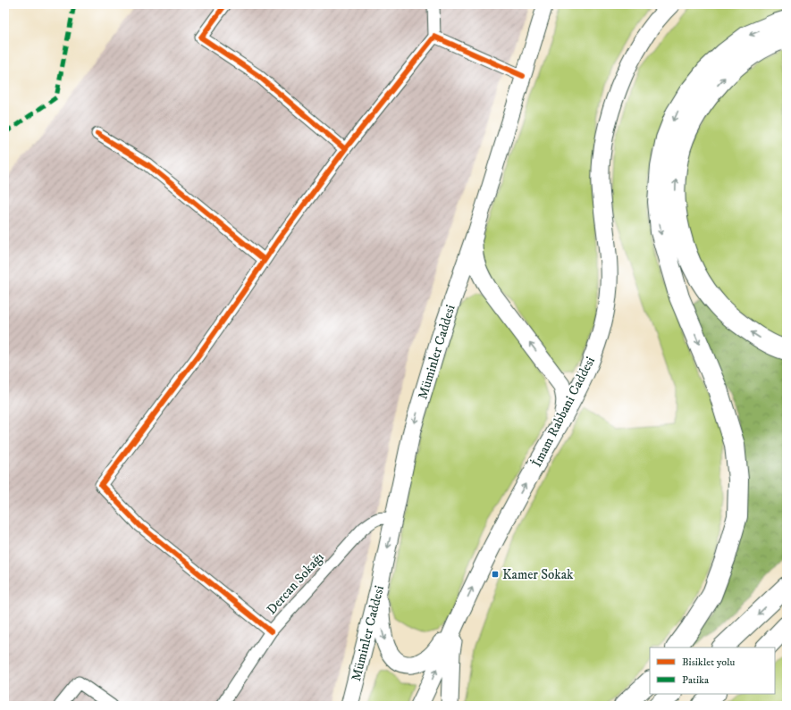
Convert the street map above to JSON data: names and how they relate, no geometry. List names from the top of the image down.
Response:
{
  "streets": {
    "main road": ["Müminler Caddesi", "İmam Rabbani Caddesi"],
    "street": ["Dercan Sokağı"]
  },
  "crossings": [
    ["Müminler Caddesi", "Dercan Sokağı"]
  ],
  "one_way": ["Müminler Caddesi", "İmam Rabbani Caddesi"],
  "places": {
    "transit": ["Kamer Sokak"]
  },
  "legend": ["Bisiklet yolu", "Patika"]
}
